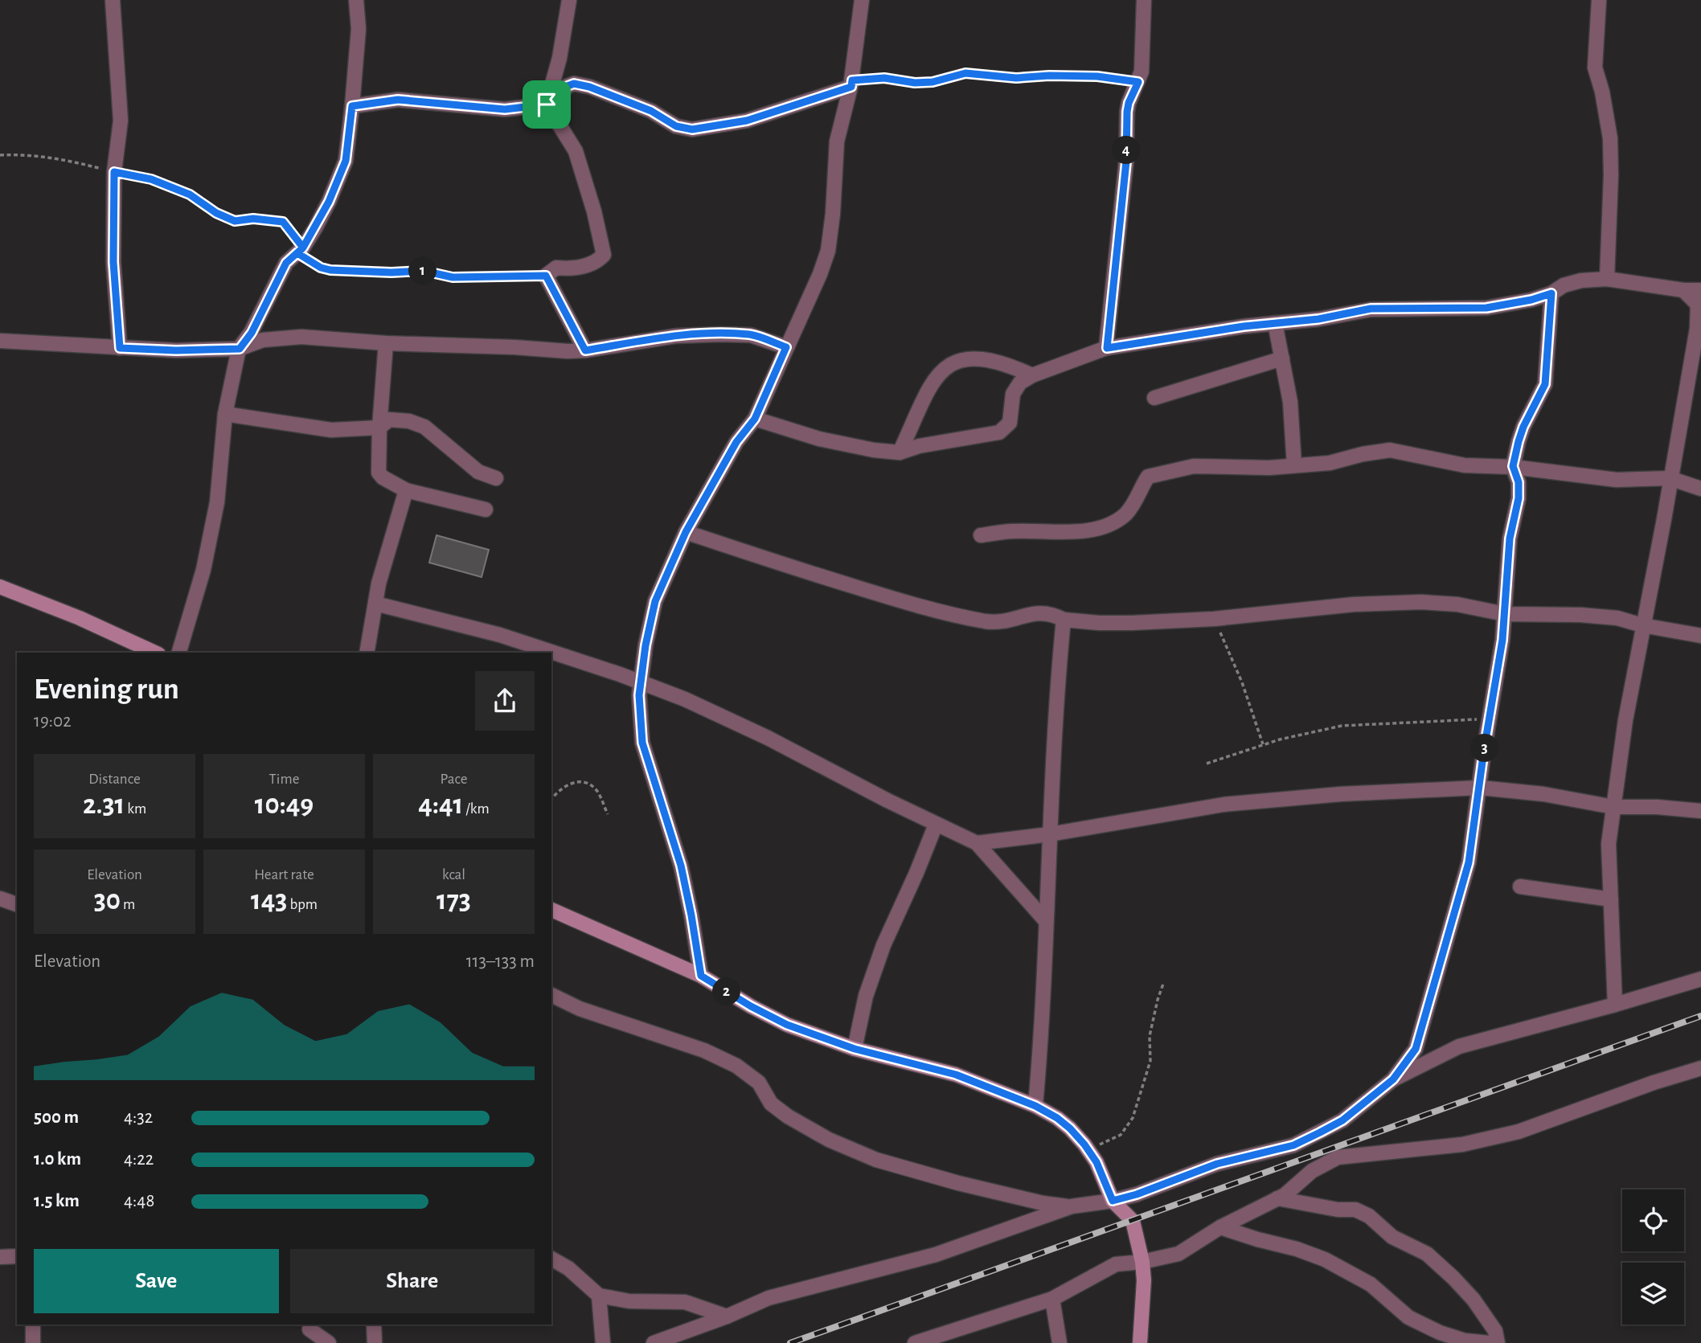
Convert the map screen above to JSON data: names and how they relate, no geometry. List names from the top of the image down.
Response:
{
  "page": {
    "pins": [
      "4",
      "1",
      "3",
      "2"
    ],
    "heading": ["Evening run", "19:02"],
    "stats": [
      ["Distance", "2.31 km"],
      ["Time", "10:49"],
      ["Pace", "4:41 /km"],
      ["Elevation", "30 m"],
      ["Heart rate", "143 bpm"],
      ["kcal", "173"]
    ],
    "chart": ["Elevation", "113–133 m"],
    "list": [
      {
        "name": "500 m",
        "note": "4:32"
      },
      {
        "name": "1.0 km",
        "note": "4:22"
      },
      {
        "name": "1.5 km",
        "note": "4:48"
      }
    ],
    "buttons": ["Save", "Share"]
  }
}
